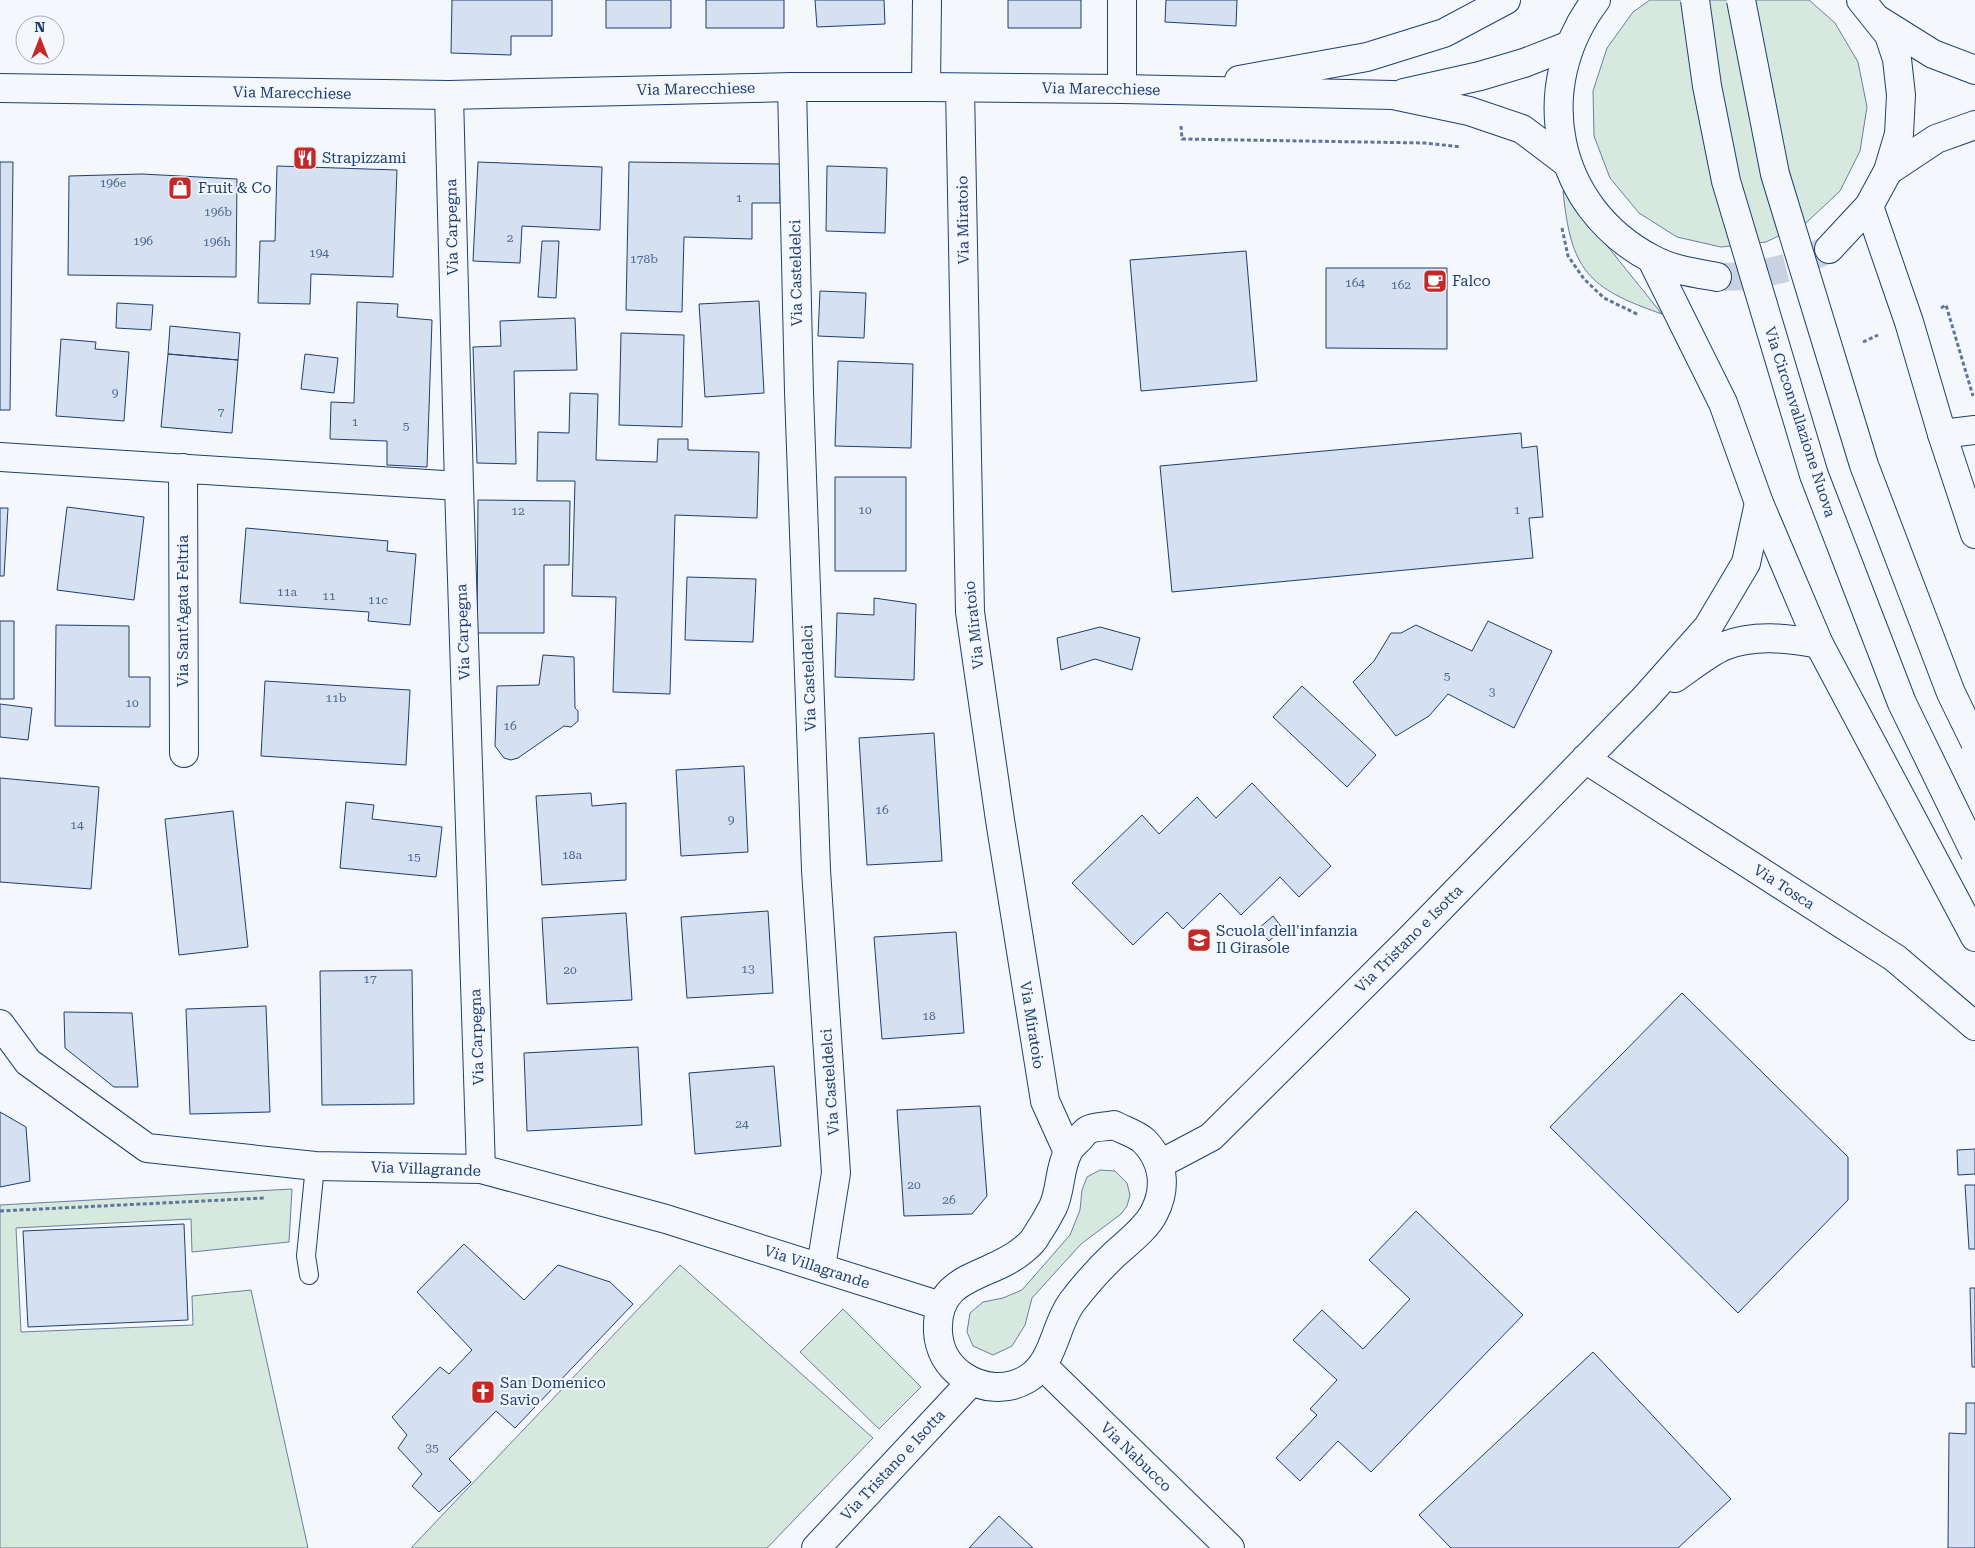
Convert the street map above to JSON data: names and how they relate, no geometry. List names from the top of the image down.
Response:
{
  "streets": {
    "street": [
      "Via Marecchiese",
      "Via Miratoio",
      "Via Carpegna",
      "Via Casteldelci",
      "Via Circonvallazione Nuova",
      "Via Sant'Agata Feltria",
      "Via Tosca",
      "Via Tristano e Isotta",
      "Via Villagrande",
      "Via Nabucco"
    ]
  },
  "crossings": [
    ["Via Marecchiese", "Via Miratoio"],
    ["Via Marecchiese", "Via Carpegna"],
    ["Via Marecchiese", "Via Casteldelci"],
    ["Via Carpegna", "Via Villagrande"],
    ["Via Casteldelci", "Via Villagrande"],
    ["Via Tosca", "Via Tristano e Isotta"]
  ],
  "places": {
    "restaurant": ["Strapizzami"],
    "shop": ["Fruit & Co"],
    "cafe": ["Falco"],
    "school or university": ["Scuola dell'infanzia Il Girasole"],
    "church": ["San Domenico Savio"]
  },
  "house_numbers": [
    "196e",
    "1",
    "196b",
    "2",
    "196",
    "196h",
    "194",
    "178b",
    "164",
    "162",
    "9",
    "7",
    "1",
    "5",
    "10",
    "1",
    "12",
    "11a",
    "11",
    "11c",
    "5",
    "3",
    "11b",
    "10",
    "16",
    "16",
    "9",
    "14",
    "18a",
    "15",
    "13",
    "20",
    "17",
    "18",
    "24",
    "20",
    "26",
    "35"
  ],
  "north": "top"
}
